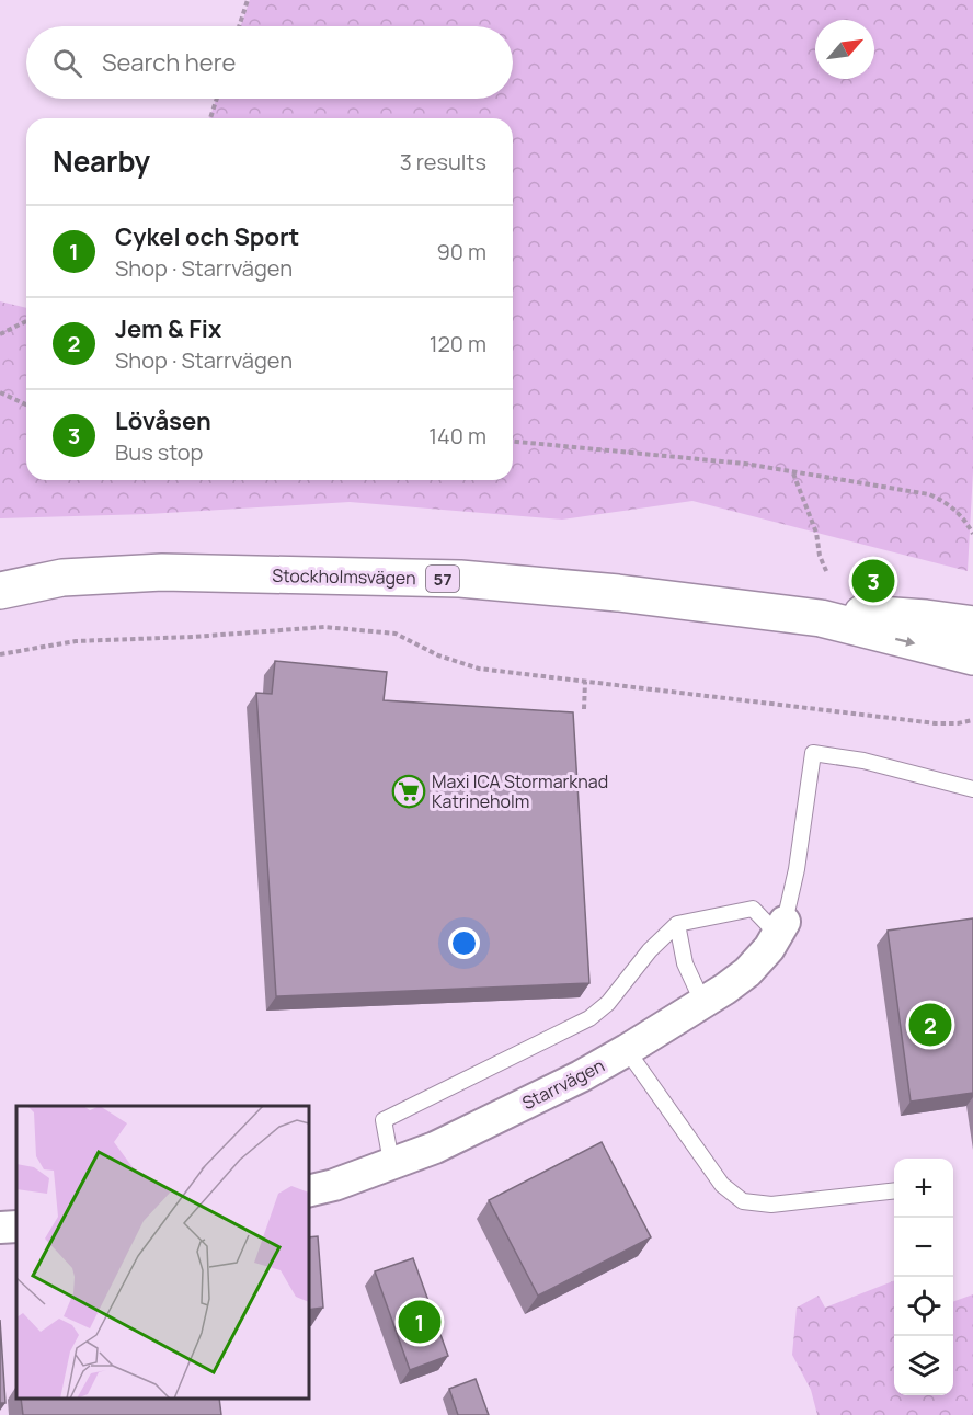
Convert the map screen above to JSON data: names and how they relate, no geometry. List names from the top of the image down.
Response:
{
  "streets": {
    "main road": ["Stockholmsvägen", "57"],
    "street": ["Starrvägen"]
  },
  "places": {
    "supermarket": ["Maxi ICA Stormarknad Katrineholm"]
  },
  "north": "top right",
  "page": {
    "search": "Search here",
    "heading": ["Nearby", "3 results"],
    "list": [
      {
        "mark": "1",
        "name": "Cykel och Sport",
        "note": "Shop · Starrvägen",
        "value": "90 m"
      },
      {
        "mark": "2",
        "name": "Jem & Fix",
        "note": "Shop · Starrvägen",
        "value": "120 m"
      },
      {
        "mark": "3",
        "name": "Lövåsen",
        "note": "Bus stop",
        "value": "140 m"
      }
    ],
    "pins": ["3", "2", "1"],
    "map_buttons": ["+", "−"]
  }
}
